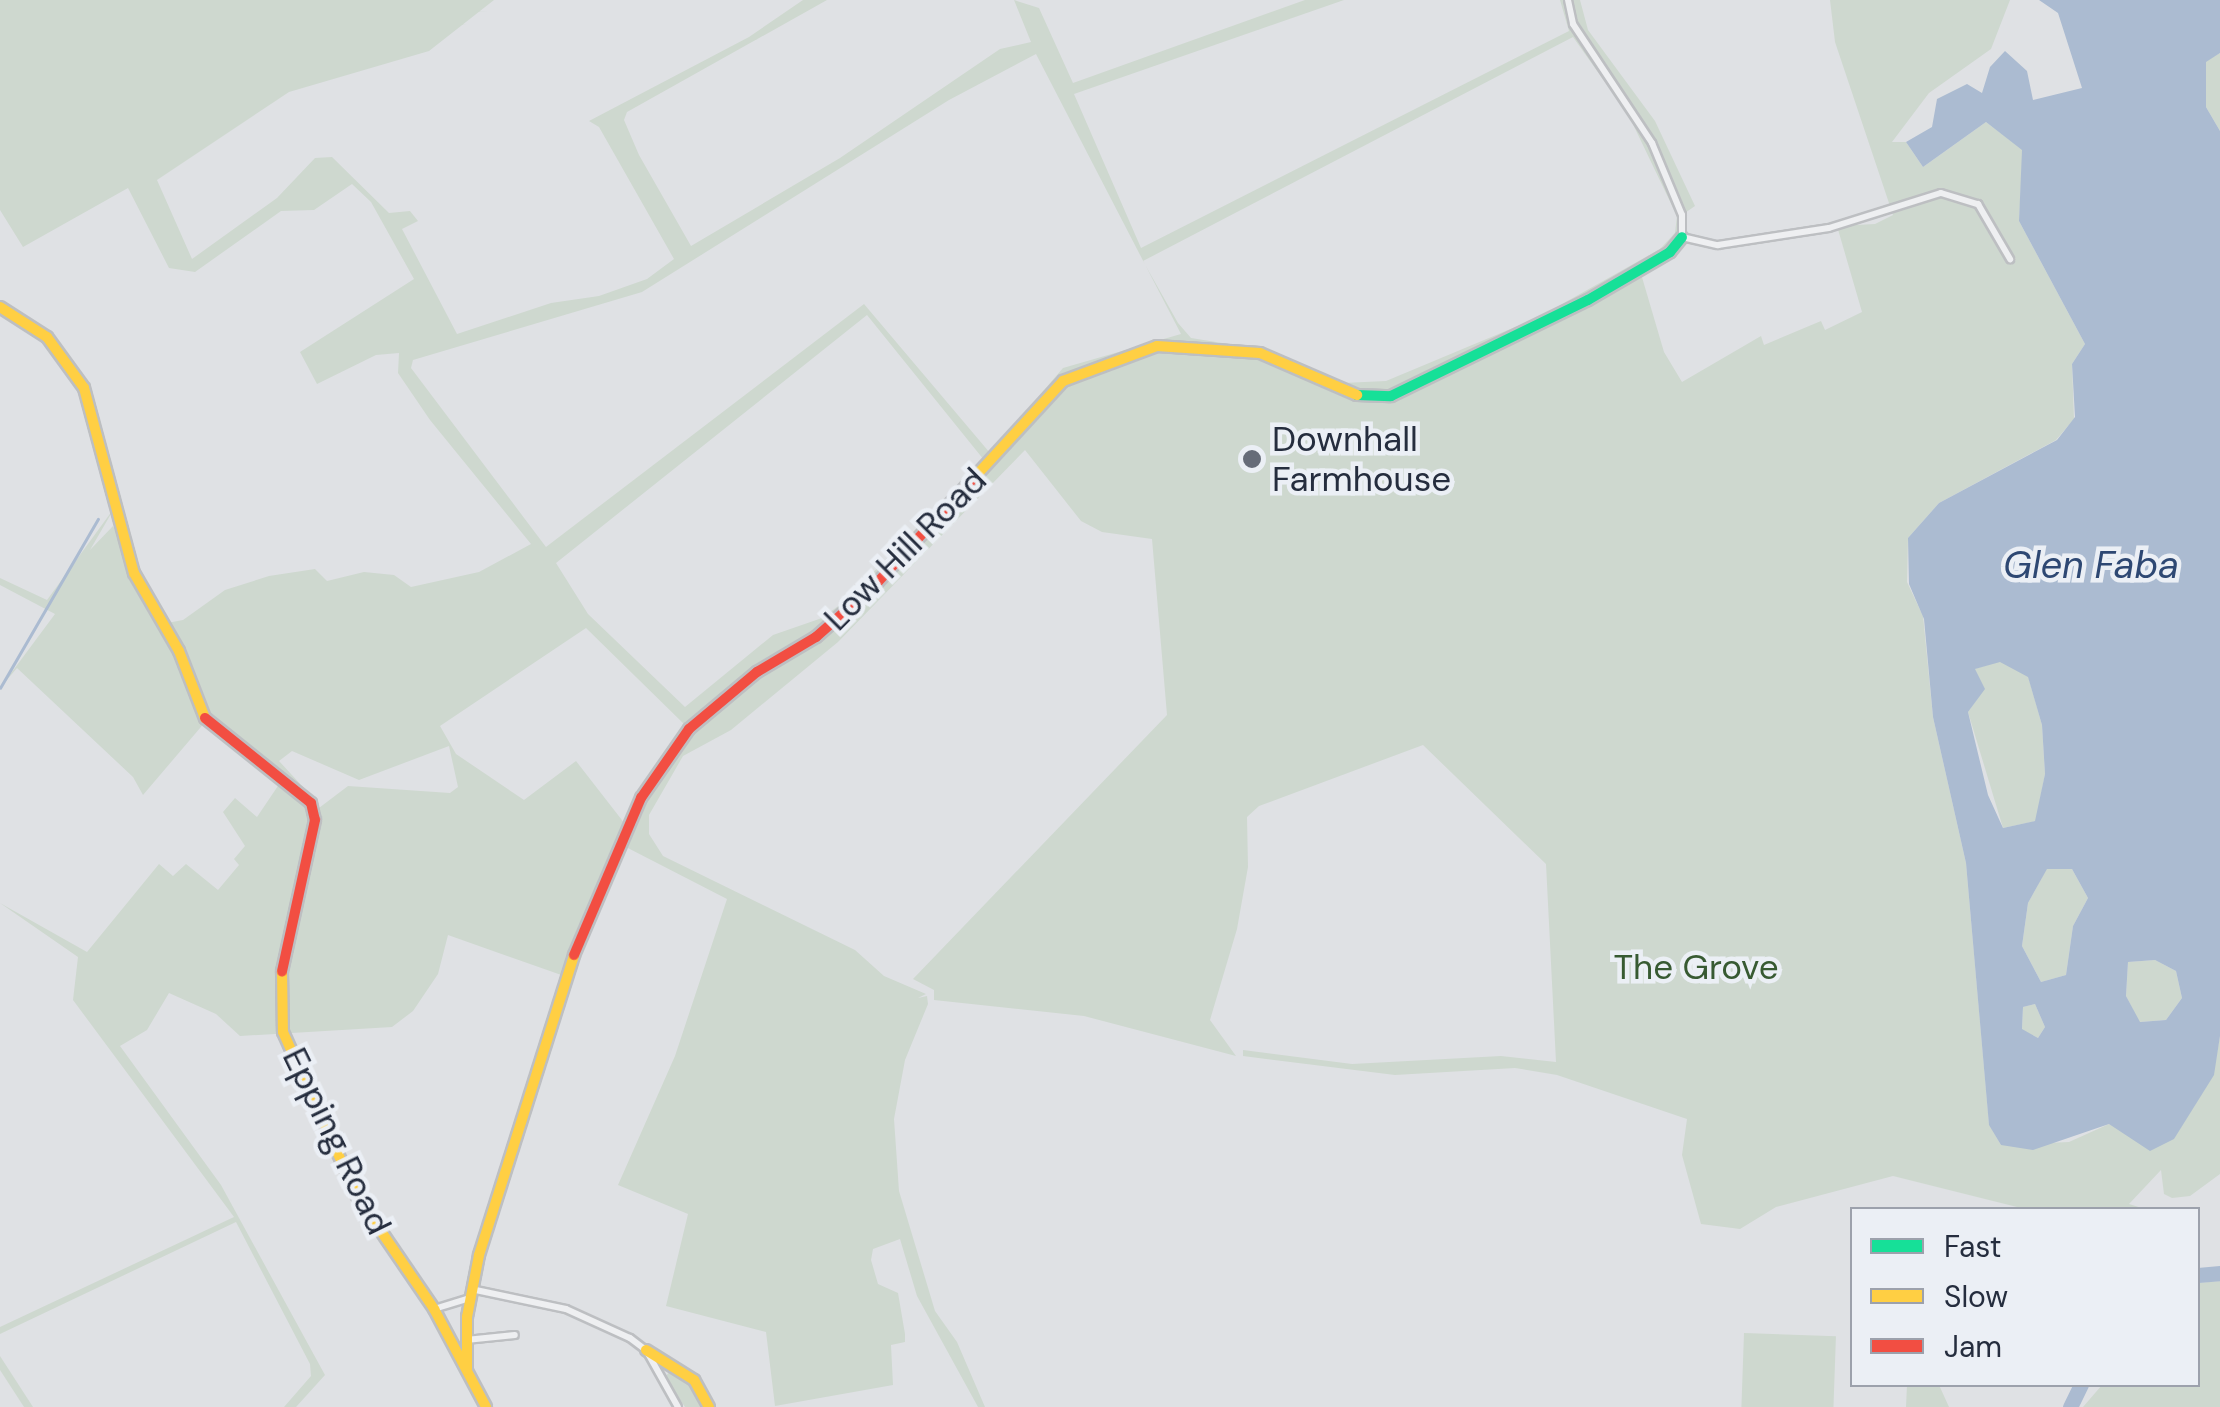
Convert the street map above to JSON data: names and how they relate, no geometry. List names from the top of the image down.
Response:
{
  "streets": {
    "street": ["Low Hill Road", "Epping Road"]
  },
  "crossings": [
    ["Low Hill Road", "Epping Road"]
  ],
  "water": ["Glen Faba"],
  "parks": ["The Grove"],
  "places": ["Downhall Farmhouse"],
  "legend": ["Fast", "Slow", "Jam"]
}
